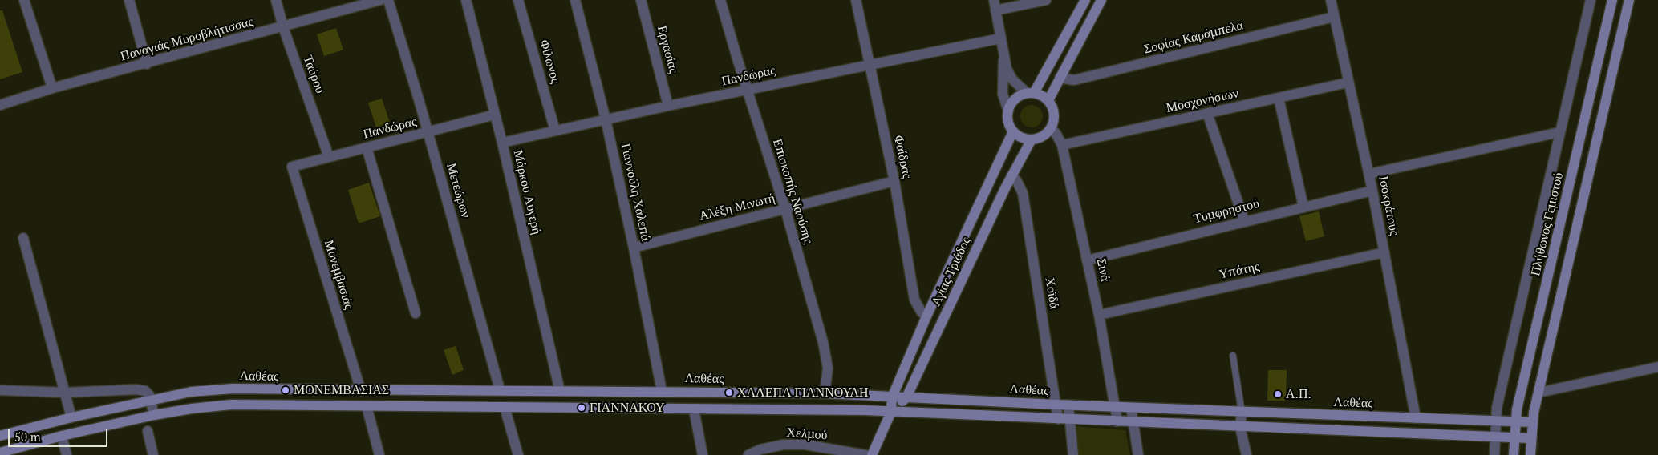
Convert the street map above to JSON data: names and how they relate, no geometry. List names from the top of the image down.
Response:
{
  "streets": {
    "street": [
      "Σοφίας Καράμπελα",
      "Παναγιάς Μυροβλήτισσας",
      "Εργασίας",
      "Φίλωνος",
      "Ταύρου",
      "Πανδώρας",
      "Μοσχονήσιων",
      "Φαίδρας",
      "Μετεώρων",
      "Επισκοπής Ναούσης",
      "Μάρκου Αυγερή",
      "Γιαννούλη Χαλεπά",
      "Ισοκράτους",
      "Αλέξη Μινωτή",
      "Τυμφρηστού",
      "Πλήθωνος Γεμιστού",
      "Σινά",
      "Υπάτης",
      "Αγίας Τριάδος",
      "Μονεμβασιάς",
      "Χοϊδά",
      "Λαθέας",
      "Χελμού"
    ]
  },
  "crossings": [
    ["Σοφίας Καράμπελα", "Ισοκράτους"],
    ["Παναγιάς Μυροβλήτισσας", "Ταύρου"],
    ["Εργασίας", "Πανδώρας"],
    ["Φίλωνος", "Πανδώρας"],
    ["Ταύρου", "Πανδώρας"],
    ["Πανδώρας", "Φαίδρας"],
    ["Πανδώρας", "Μετεώρων"],
    ["Πανδώρας", "Επισκοπής Ναούσης"],
    ["Πανδώρας", "Μάρκου Αυγερή"],
    ["Πανδώρας", "Γιαννούλη Χαλεπά"],
    ["Πανδώρας", "Μονεμβασιάς"],
    ["Μοσχονήσιων", "Ισοκράτους"],
    ["Μοσχονήσιων", "Σινά"],
    ["Φαίδρας", "Αλέξη Μινωτή"],
    ["Φαίδρας", "Αγίας Τριάδος"],
    ["Μετεώρων", "Λαθέας"],
    ["Επισκοπής Ναούσης", "Αλέξη Μινωτή"],
    ["Επισκοπής Ναούσης", "Λαθέας"],
    ["Μάρκου Αυγερή", "Λαθέας"],
    ["Γιαννούλη Χαλεπά", "Αλέξη Μινωτή"],
    ["Γιαννούλη Χαλεπά", "Λαθέας"],
    ["Ισοκράτους", "Τυμφρηστού"],
    ["Ισοκράτους", "Υπάτης"],
    ["Ισοκράτους", "Λαθέας"],
    ["Τυμφρηστού", "Σινά"],
    ["Πλήθωνος Γεμιστού", "Λαθέας"],
    ["Σινά", "Υπάτης"],
    ["Σινά", "Αγίας Τριάδος"],
    ["Σινά", "Λαθέας"],
    ["Αγίας Τριάδος", "Χοϊδά"],
    ["Αγίας Τριάδος", "Λαθέας"],
    ["Μονεμβασιάς", "Λαθέας"],
    ["Χοϊδά", "Λαθέας"]
  ],
  "places": [
    "ΜΟΝΕΜΒΑΣΙΑΣ",
    "ΧΑΛΕΠΑ ΓΙΑΝΝΟΥΛΗ",
    "Α.Π.",
    "ΓΙΑΝΝΑΚΟΥ"
  ],
  "scale_bar": "50 m"
}
